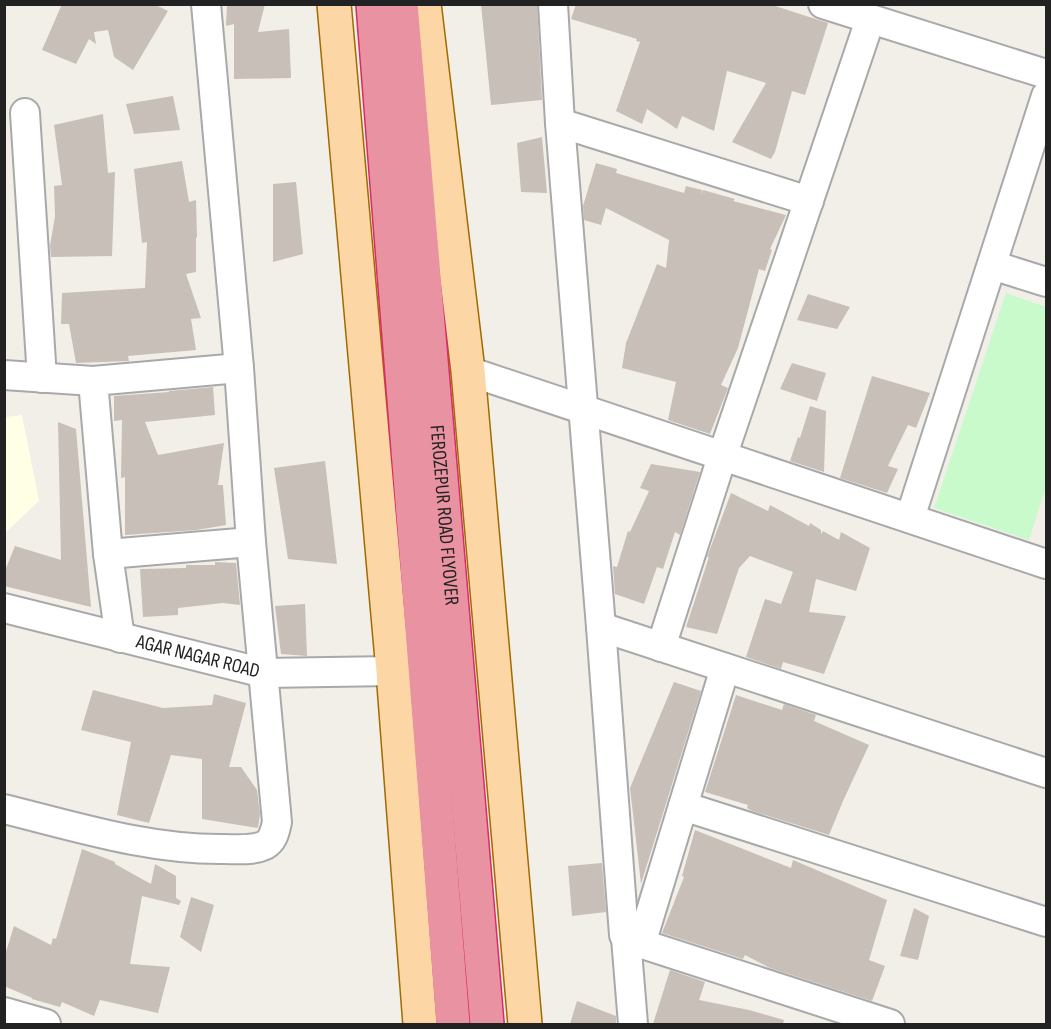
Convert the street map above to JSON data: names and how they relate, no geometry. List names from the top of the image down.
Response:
{
  "streets": {
    "highway": ["FEROZEPUR ROAD FLYOVER"],
    "street": ["AGAR NAGAR ROAD"]
  }
}
